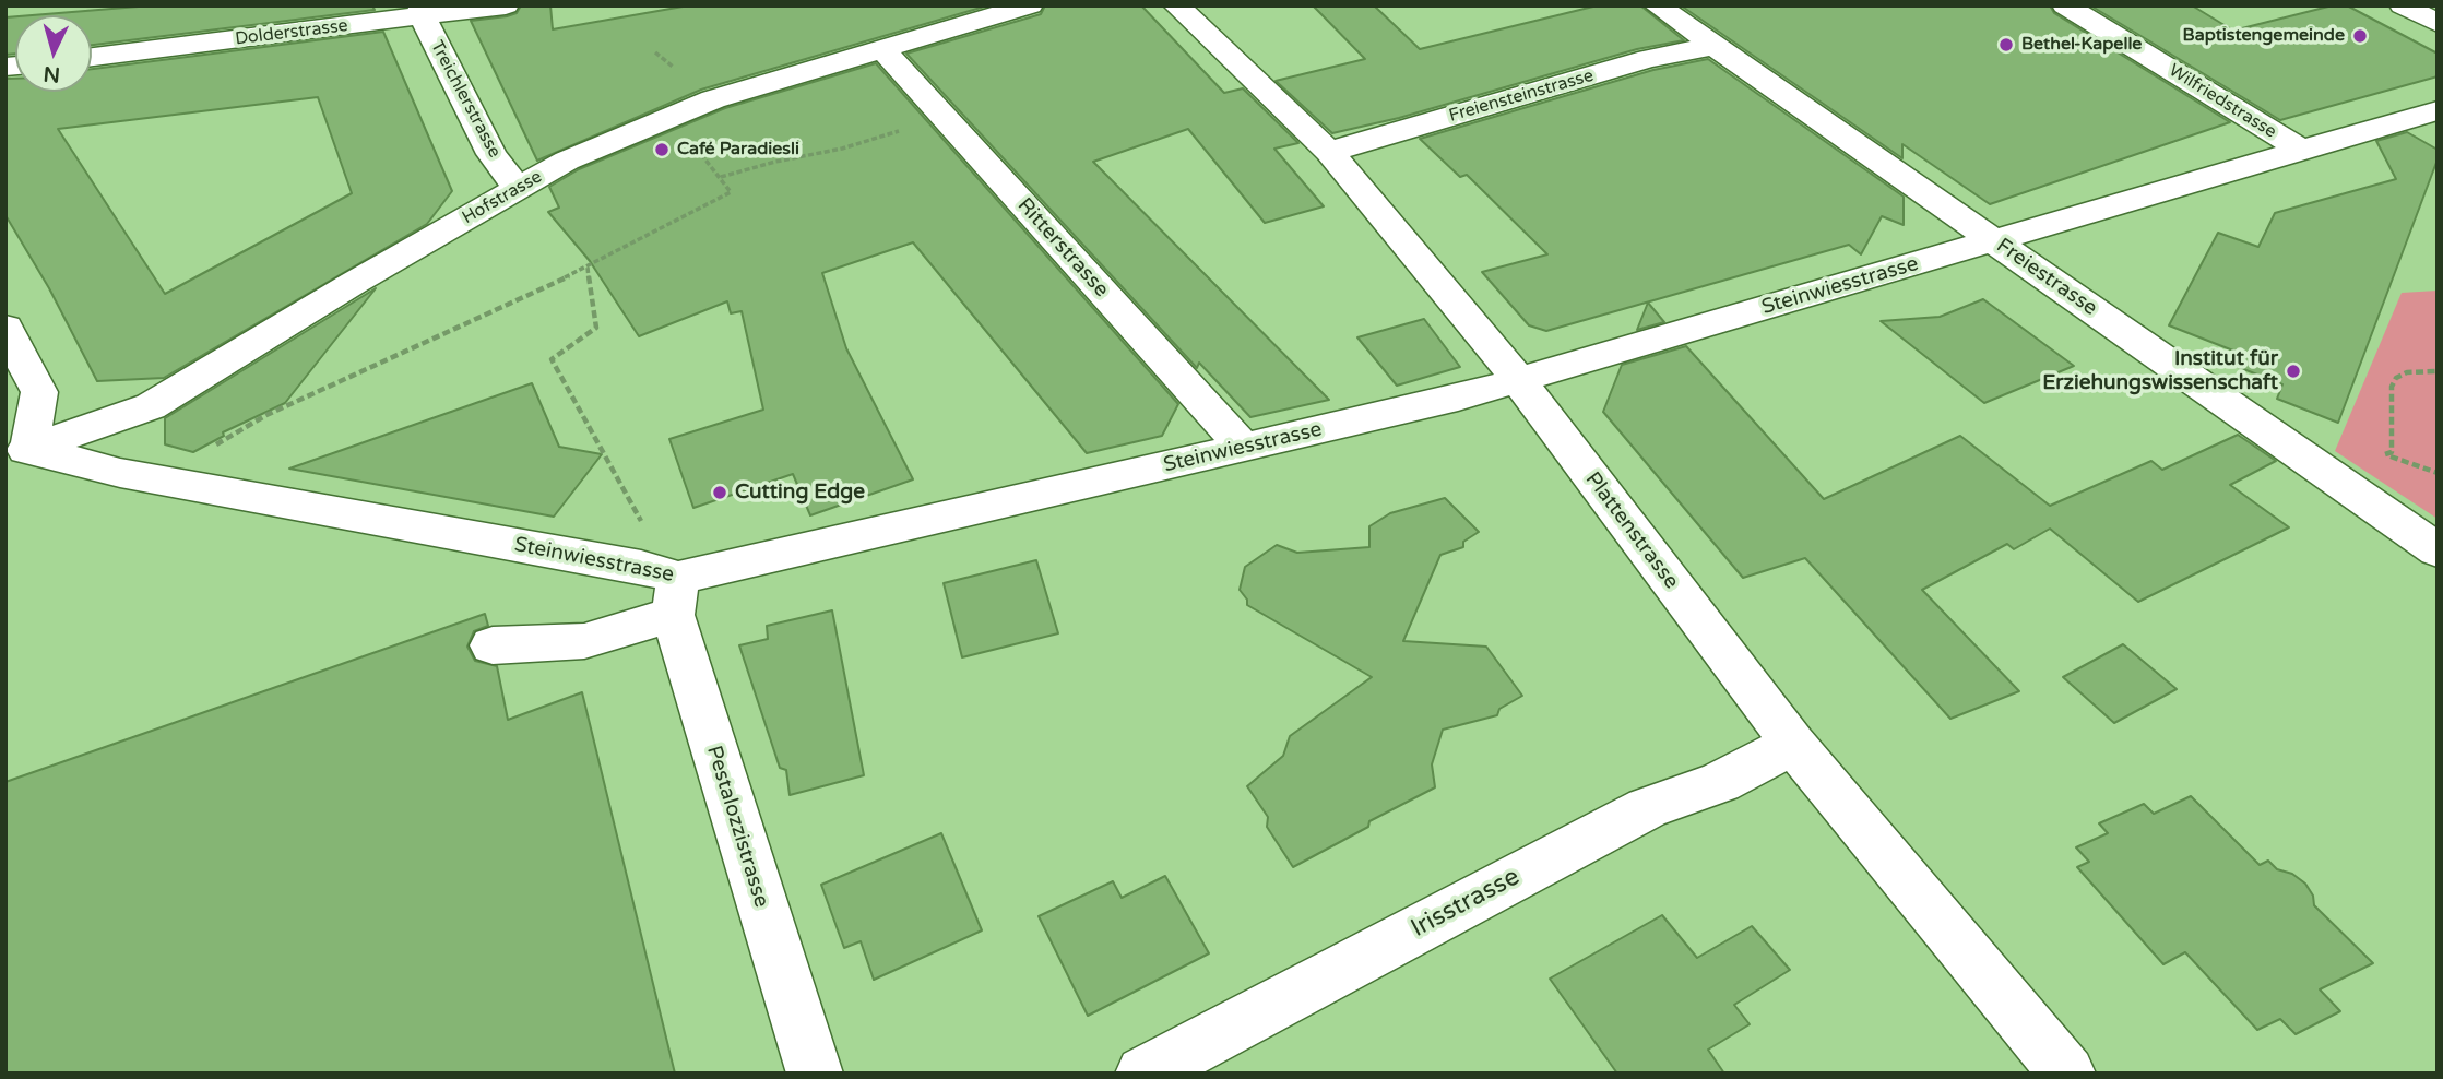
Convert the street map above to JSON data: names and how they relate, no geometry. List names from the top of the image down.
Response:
{
  "streets": {
    "street": [
      "Dolderstrasse",
      "Freiensteinstrasse",
      "Treichlerstrasse",
      "Wilfriedstrasse",
      "Hofstrasse",
      "Ritterstrasse",
      "Freiestrasse",
      "Steinwiesstrasse",
      "Plattenstrasse",
      "Pestalozzistrasse",
      "Irisstrasse"
    ]
  },
  "crossings": [
    ["Dolderstrasse", "Treichlerstrasse"],
    ["Freiensteinstrasse", "Freiestrasse"],
    ["Freiensteinstrasse", "Plattenstrasse"],
    ["Treichlerstrasse", "Hofstrasse"],
    ["Wilfriedstrasse", "Steinwiesstrasse"],
    ["Hofstrasse", "Ritterstrasse"],
    ["Hofstrasse", "Steinwiesstrasse"],
    ["Ritterstrasse", "Steinwiesstrasse"],
    ["Freiestrasse", "Steinwiesstrasse"],
    ["Steinwiesstrasse", "Plattenstrasse"],
    ["Steinwiesstrasse", "Pestalozzistrasse"],
    ["Plattenstrasse", "Irisstrasse"]
  ],
  "places": [
    "Baptistengemeinde",
    "Bethel-Kapelle",
    "Café Paradiesli",
    "Institut für Erziehungswissenschaft",
    "Cutting Edge"
  ],
  "north": "bottom"
}
